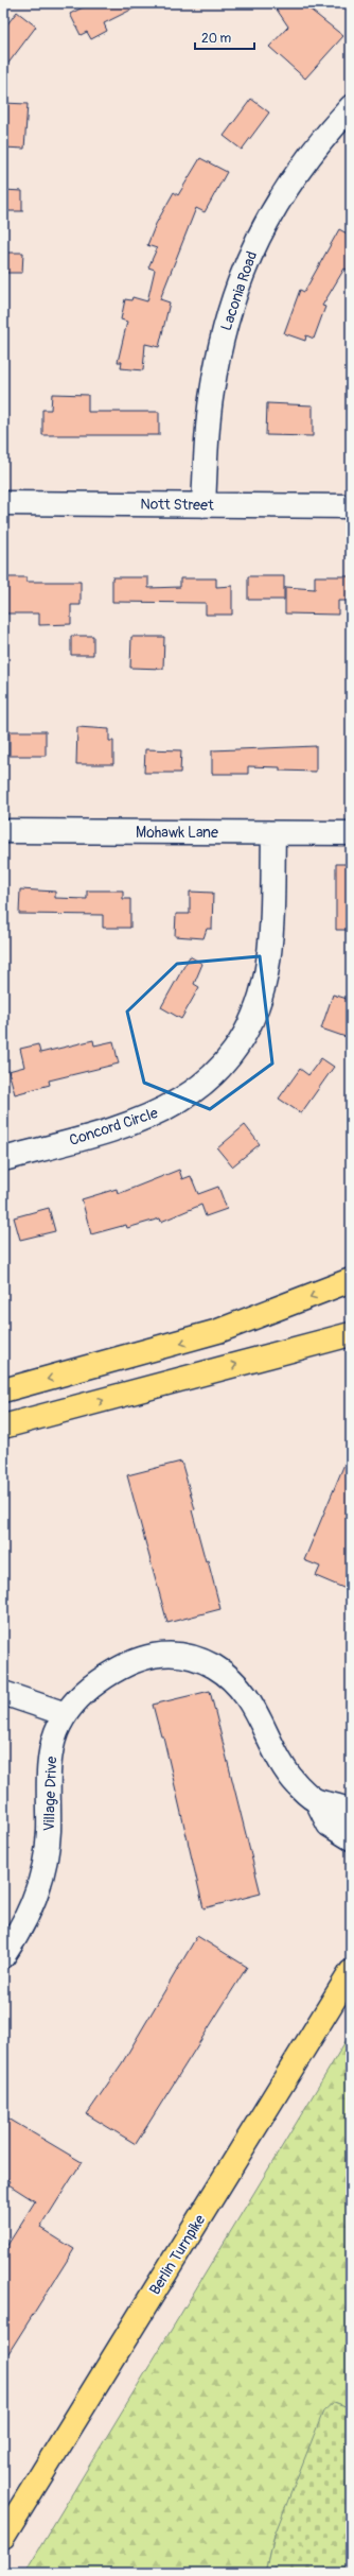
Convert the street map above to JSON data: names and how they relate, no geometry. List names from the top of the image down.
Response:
{
  "streets": {
    "main road": ["Berlin Turnpike"],
    "street": [
      "Laconia Road",
      "Nott Street",
      "Mohawk Lane",
      "Concord Circle",
      "Village Drive"
    ]
  },
  "crossings": [
    ["Laconia Road", "Nott Street"],
    ["Mohawk Lane", "Concord Circle"]
  ],
  "scale_bar": "20 m"
}
